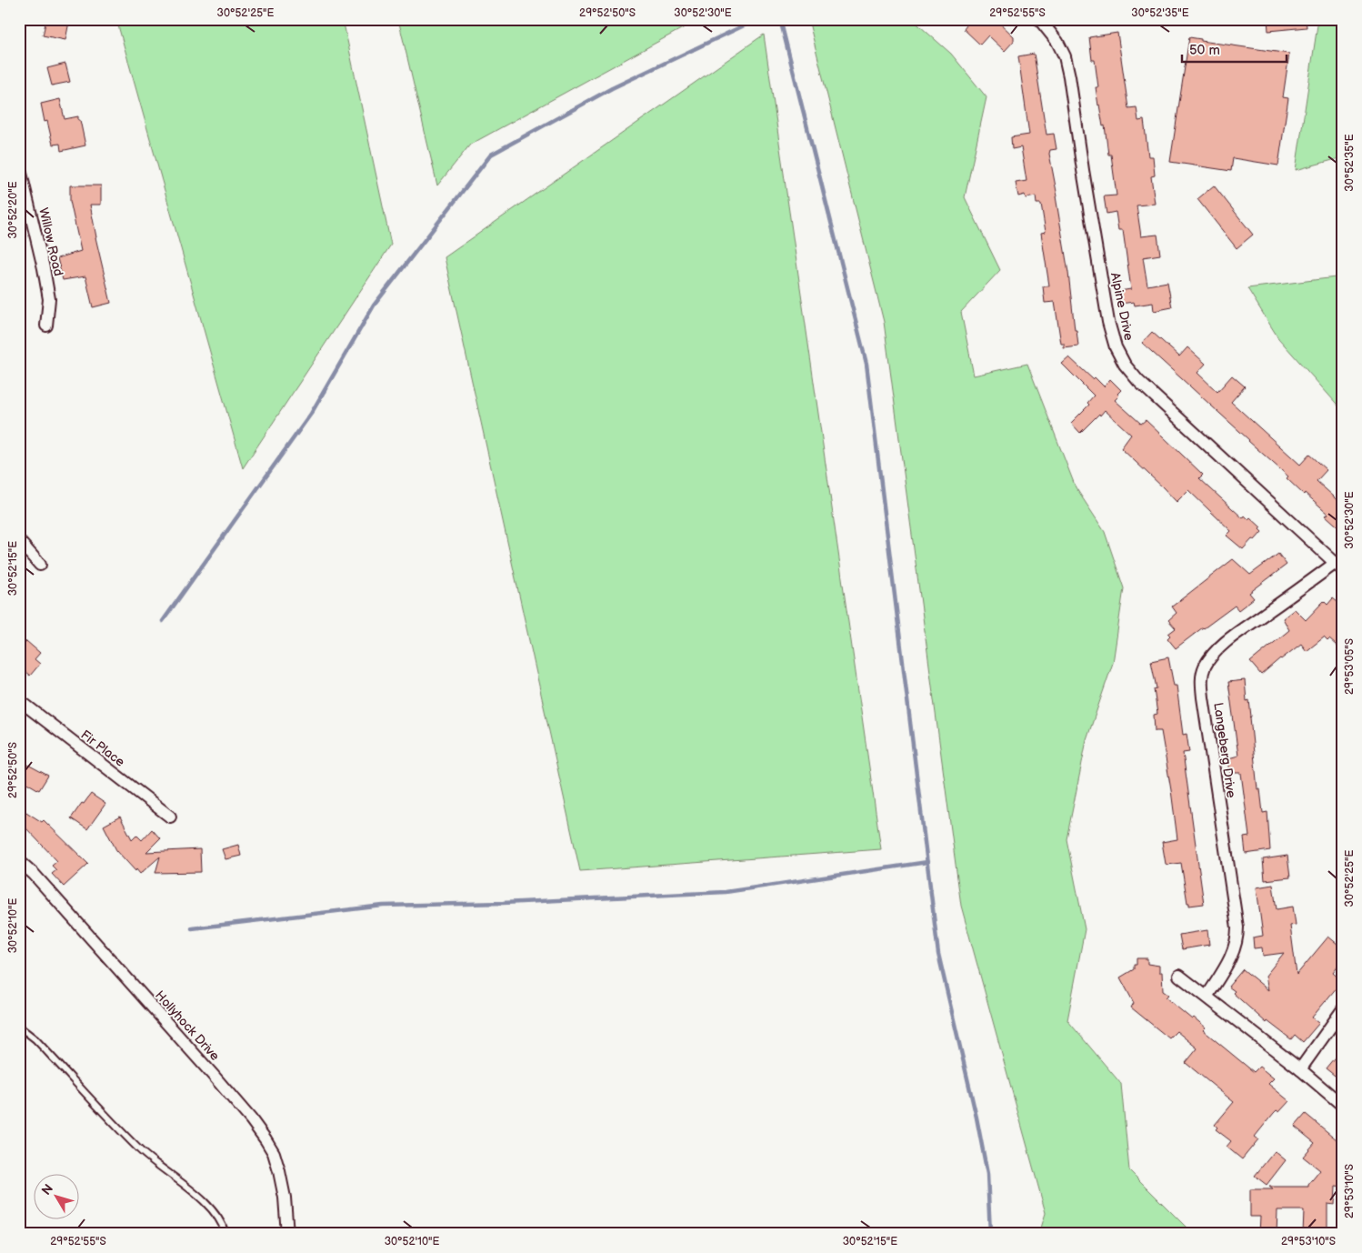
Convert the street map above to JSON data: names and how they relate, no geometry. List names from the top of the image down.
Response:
{
  "streets": {
    "street": [
      "Willow Road",
      "Alpine Drive",
      "Fir Place",
      "Langeberg Drive",
      "Hollyhock Drive"
    ]
  },
  "crossings": [
    ["Alpine Drive", "Langeberg Drive"]
  ],
  "scale_bar": "50 m",
  "north": "top left",
  "coordinates": [
    "30°52'25\"E",
    "29°52'50\"S",
    "30°52'30\"E",
    "29°52'55\"S",
    "30°52'35\"E",
    "30°52'20\"E",
    "30°52'15\"E",
    "29°53'05\"S",
    "30°52'10\"E",
    "29°53'10\"S"
  ]
}
